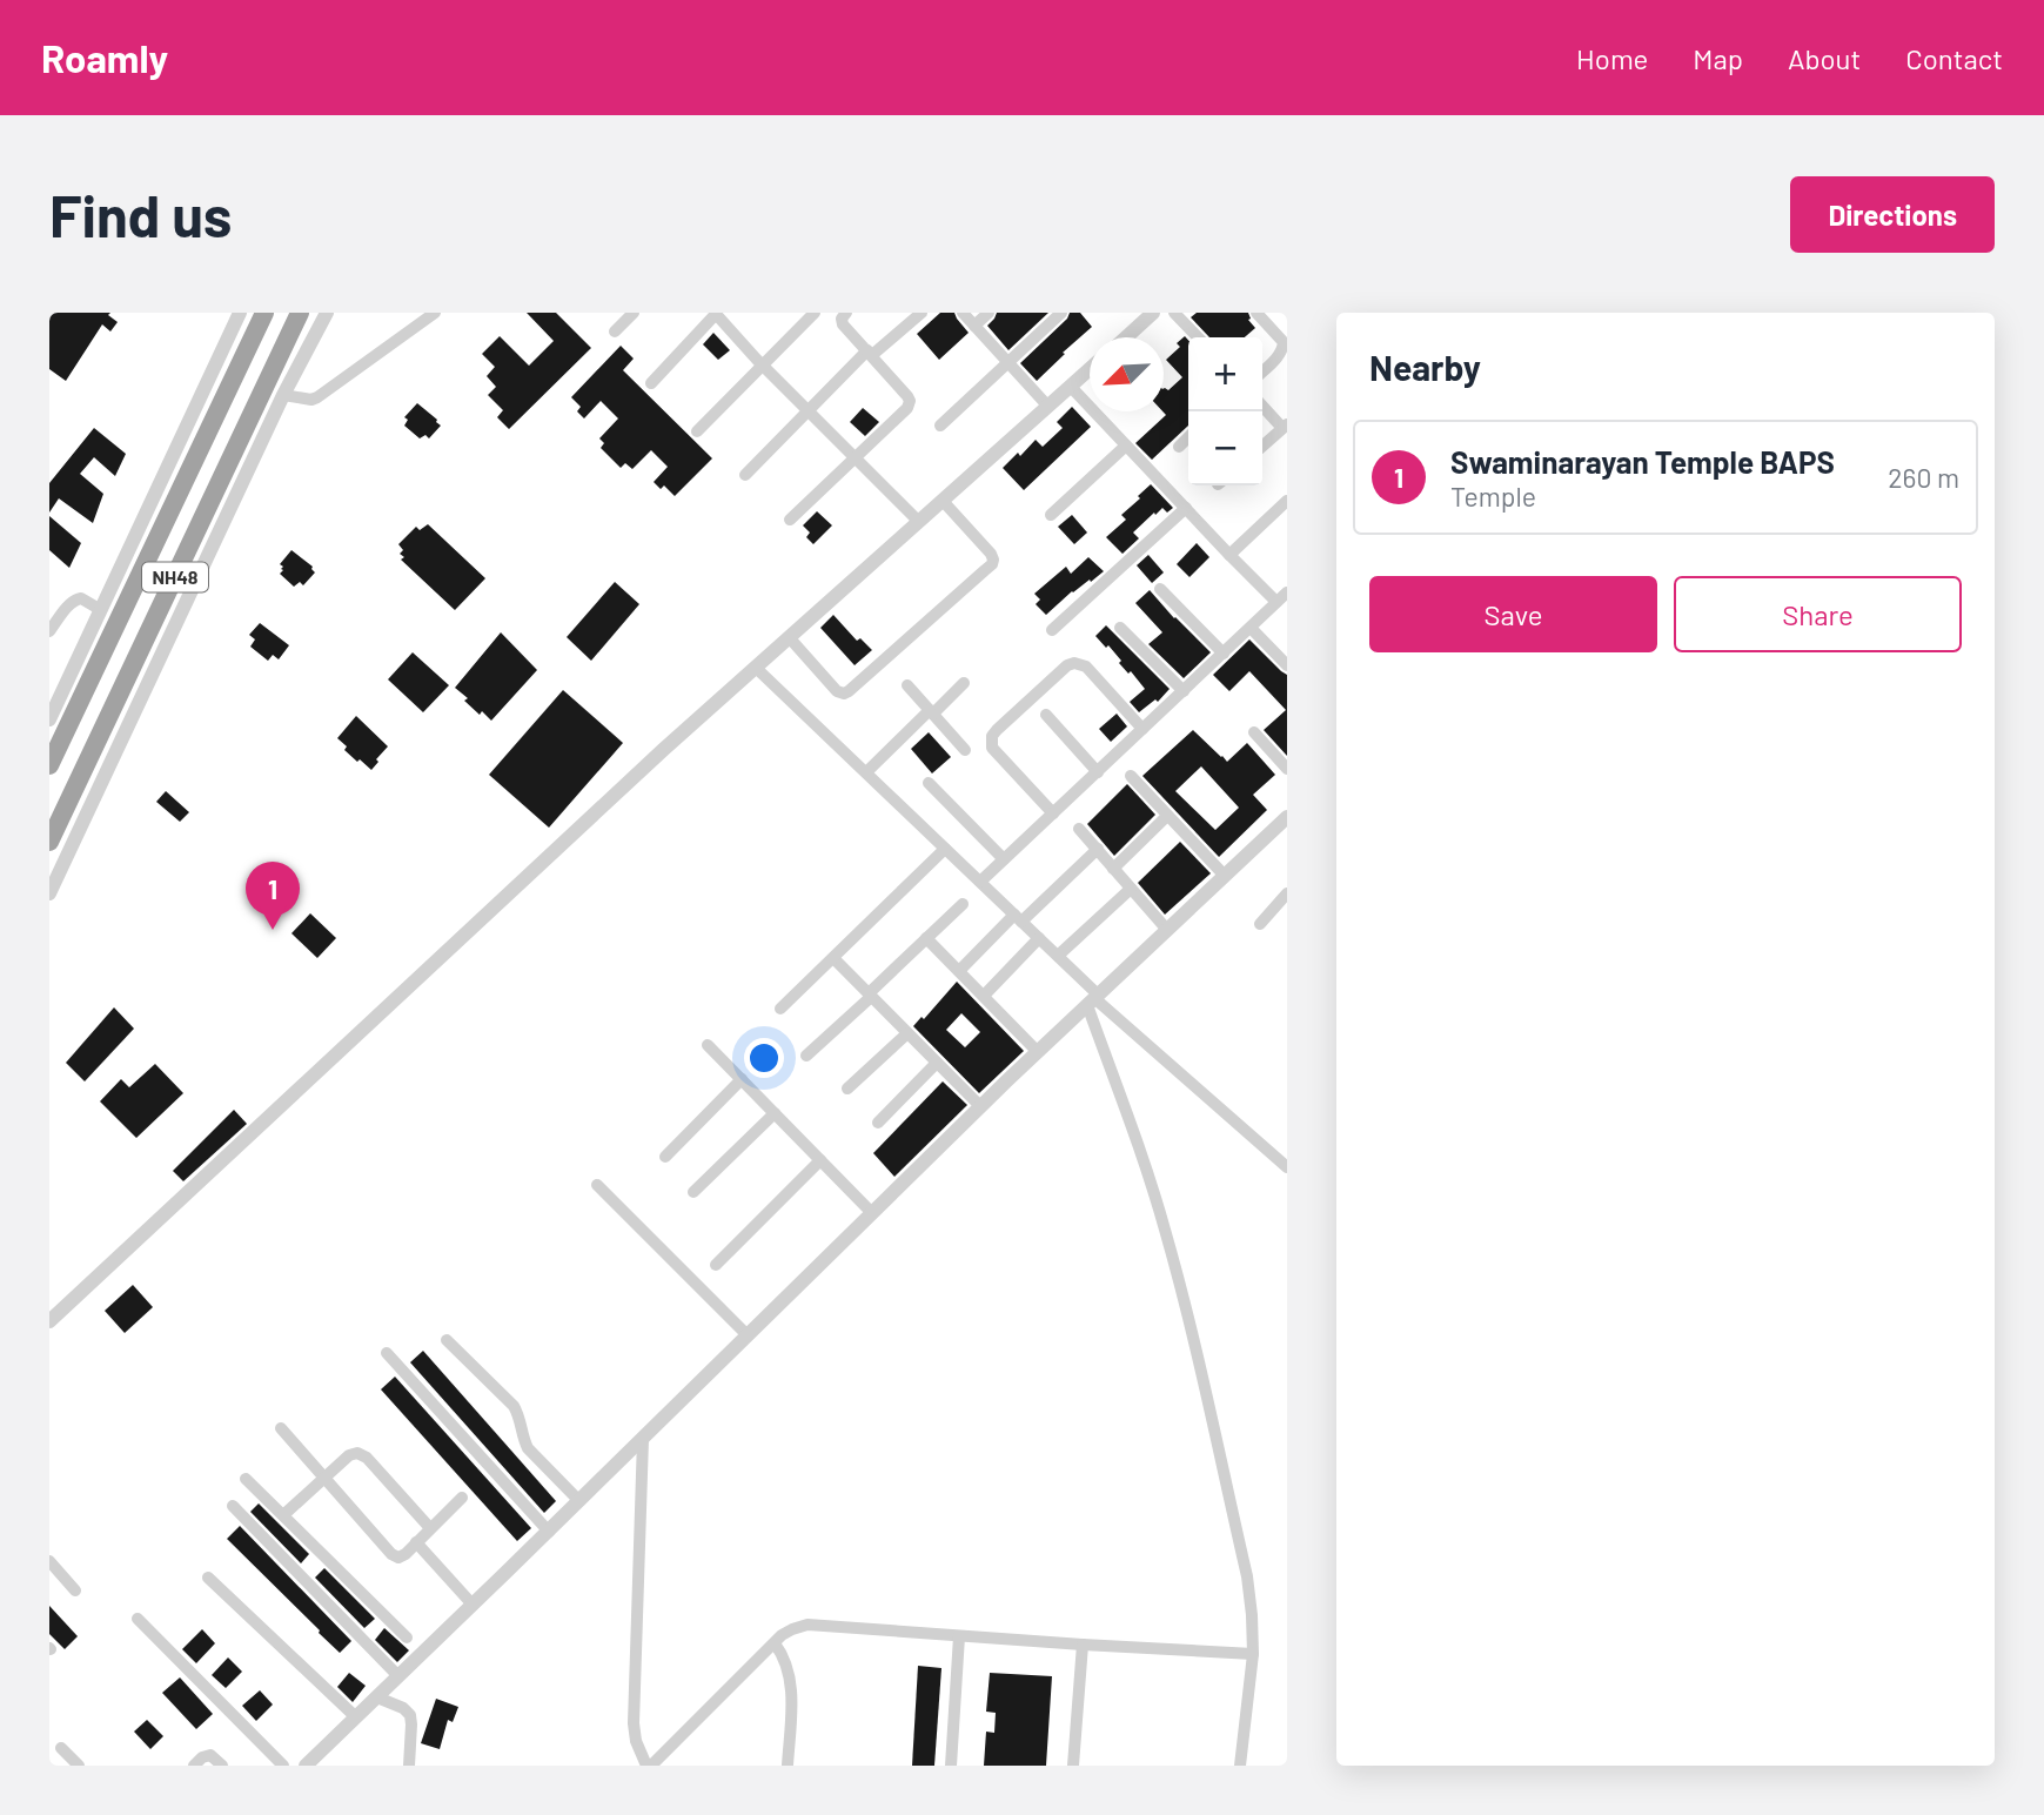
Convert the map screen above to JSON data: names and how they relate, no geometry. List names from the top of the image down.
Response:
{
  "streets": {
    "highway": ["NH48"]
  },
  "north": "bottom left",
  "page": {
    "header": "Roamly",
    "nav": [
      "Home",
      "Map",
      "About",
      "Contact"
    ],
    "buttons": [
      "Directions",
      ["Save", "Share"]
    ],
    "title": "Find us",
    "heading": "Nearby",
    "map_buttons": ["+", "−"],
    "list": [
      {
        "mark": "1",
        "name": "Swaminarayan Temple BAPS",
        "note": "Temple",
        "value": "260 m"
      }
    ],
    "pins": "1"
  }
}
